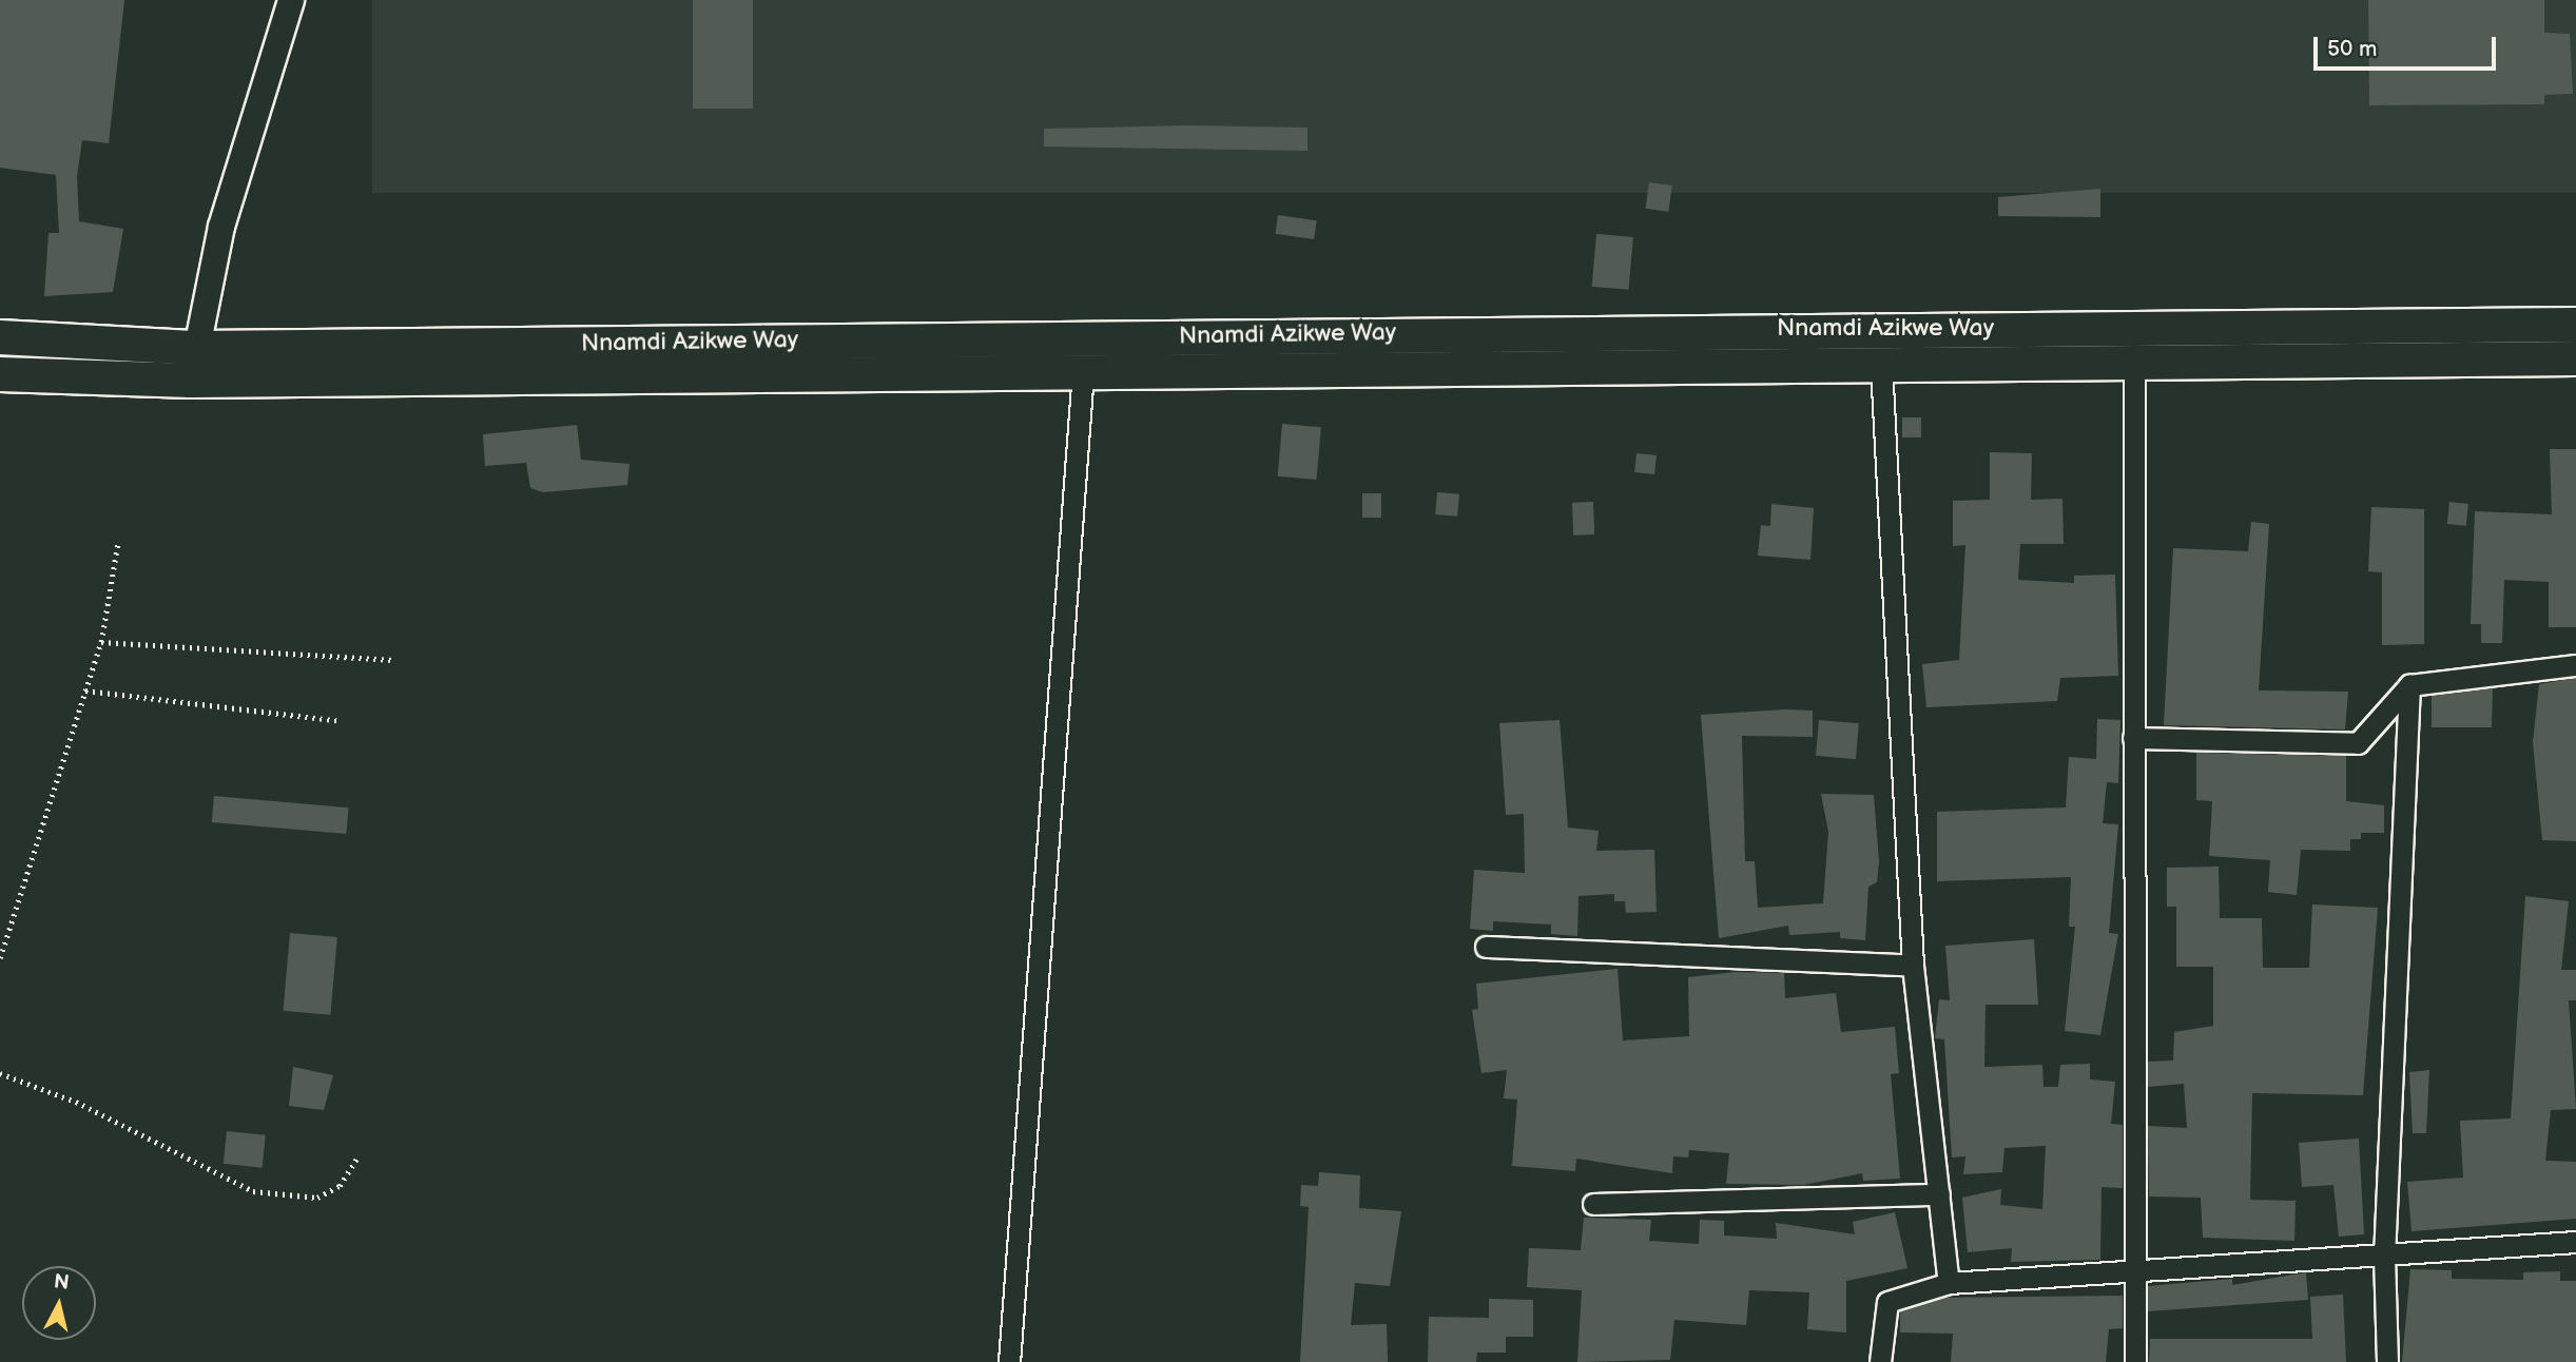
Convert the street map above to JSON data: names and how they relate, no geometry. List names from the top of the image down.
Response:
{
  "streets": {
    "highway": ["Nnamdi Azikwe Way"]
  },
  "scale_bar": "50 m",
  "north": "top"
}
